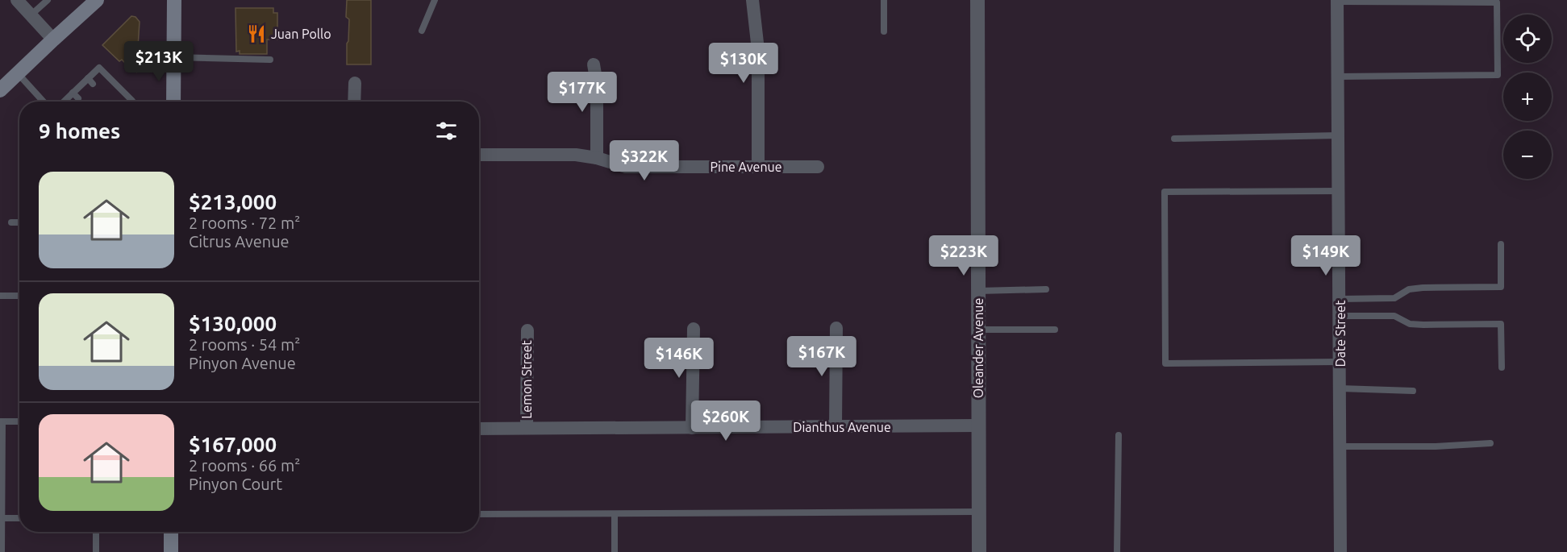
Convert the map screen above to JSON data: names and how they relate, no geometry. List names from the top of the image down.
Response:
{
  "streets": {
    "street": [
      "Pine Avenue",
      "Date Street",
      "Oleander Avenue",
      "Lemon Street",
      "Dianthus Avenue"
    ]
  },
  "crossings": [
    ["Oleander Avenue", "Dianthus Avenue"],
    ["Lemon Street", "Dianthus Avenue"]
  ],
  "places": {
    "restaurant": ["Juan Pollo"]
  },
  "page": {
    "map_buttons": ["+", "−"],
    "price": [
      "$213K",
      "$130K",
      "$177K",
      "$322K",
      "$223K",
      "$149K",
      "$167K",
      "$146K",
      "$260K"
    ],
    "heading": "9 homes",
    "list": [
      {
        "name": "$213,000",
        "note": "2 rooms · 72 m² · Citrus Avenue"
      },
      {
        "name": "$130,000",
        "note": "2 rooms · 54 m² · Pinyon Avenue"
      },
      {
        "name": "$167,000",
        "note": "2 rooms · 66 m² · Pinyon Court"
      }
    ]
  }
}
